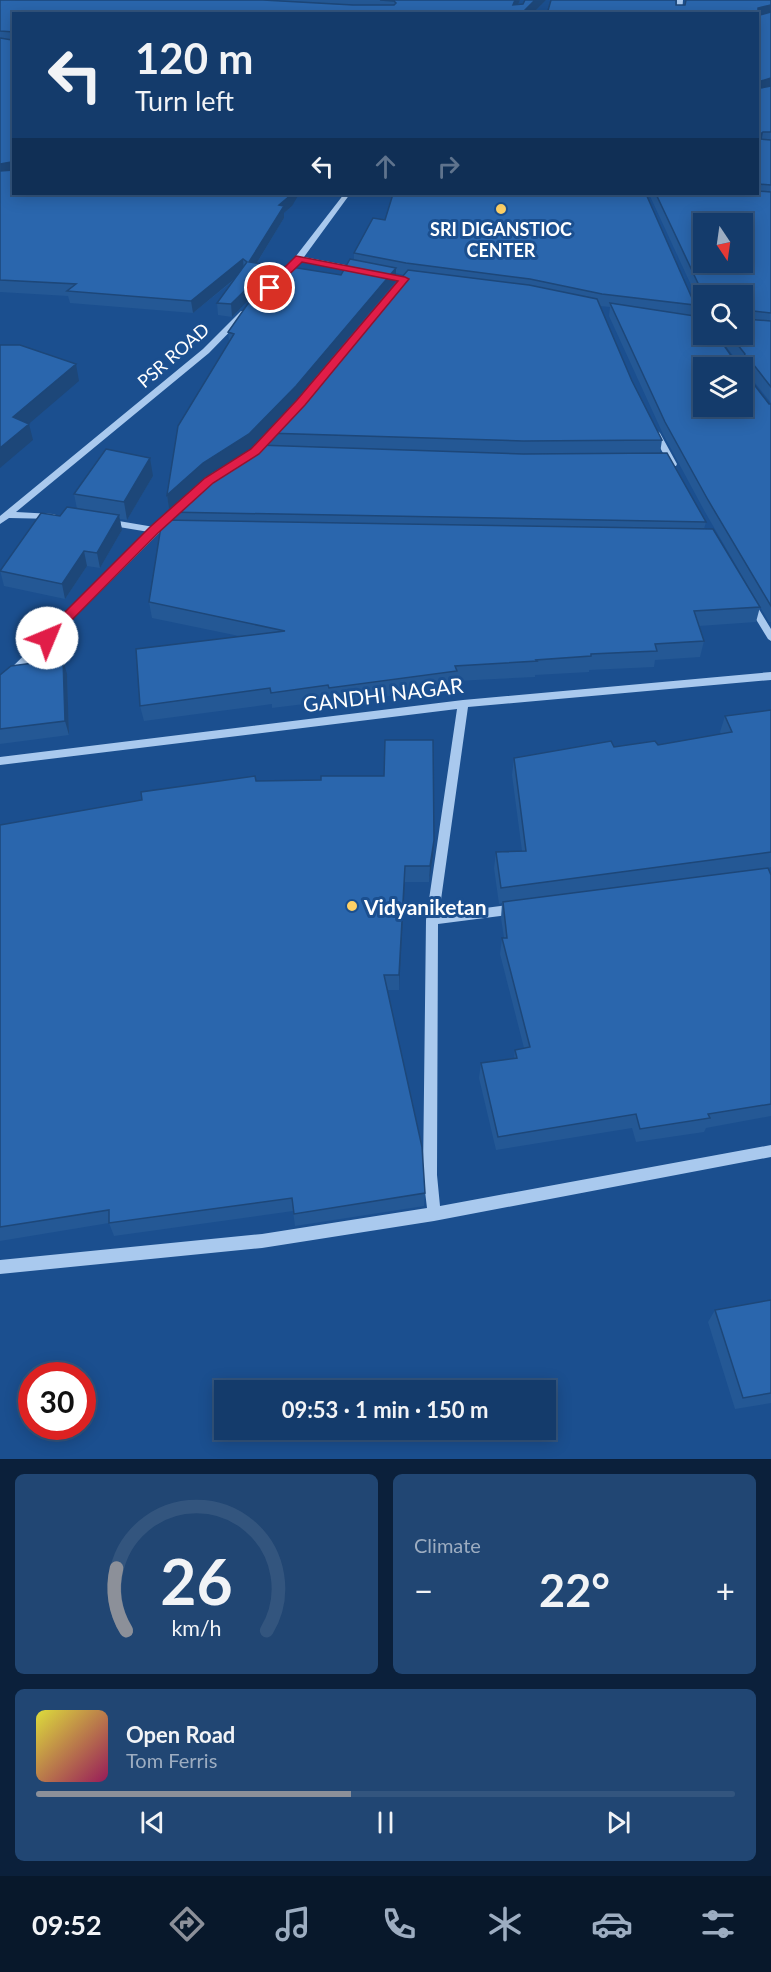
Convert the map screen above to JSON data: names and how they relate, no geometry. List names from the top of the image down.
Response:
{
  "streets": {
    "street": ["PSR ROAD", "GANDHI NAGAR"]
  },
  "places": ["SRI DIGANSTIOC CENTER", "Vidyaniketan"],
  "north": "bottom",
  "page": {
    "turn": ["120 m", "Turn left"],
    "limit": "30",
    "trip": "09:53 · 1 min · 150 m",
    "tile": "Climate",
    "heat": ["−", "22°", "+"],
    "song": ["Open Road", "Tom Ferris"],
    "tabs": "09:52",
    "gauge": ["26", "km/h"]
  }
}
